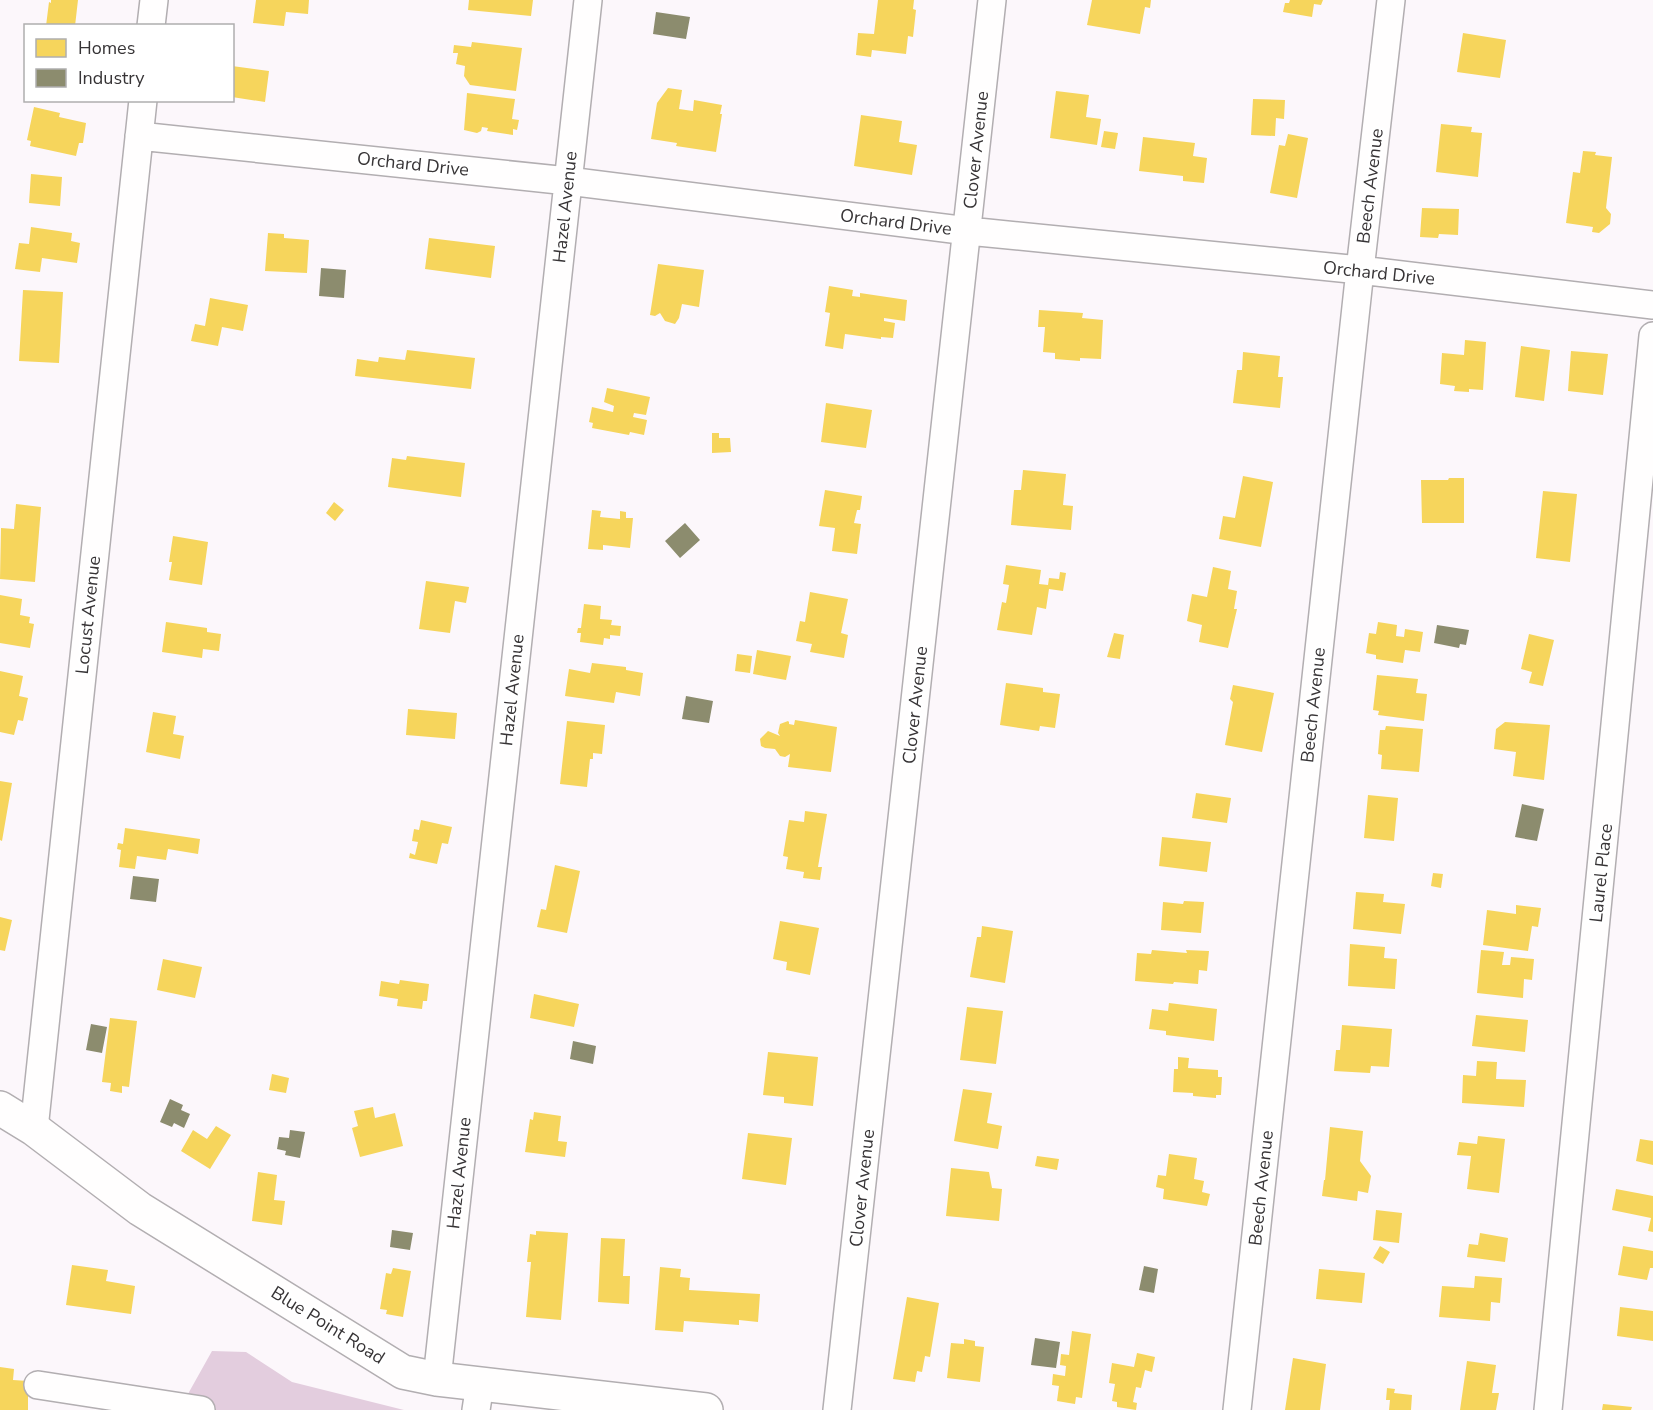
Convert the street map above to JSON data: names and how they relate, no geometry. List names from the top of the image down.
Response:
{
  "streets": {
    "street": [
      "Clover Avenue",
      "Orchard Drive",
      "Beech Avenue",
      "Hazel Avenue",
      "Locust Avenue",
      "Laurel Place",
      "Blue Point Road"
    ]
  },
  "crossings": [
    ["Clover Avenue", "Orchard Drive"],
    ["Orchard Drive", "Beech Avenue"],
    ["Orchard Drive", "Hazel Avenue"],
    ["Orchard Drive", "Locust Avenue"],
    ["Hazel Avenue", "Blue Point Road"],
    ["Locust Avenue", "Blue Point Road"]
  ],
  "legend": ["Homes", "Industry"]
}
